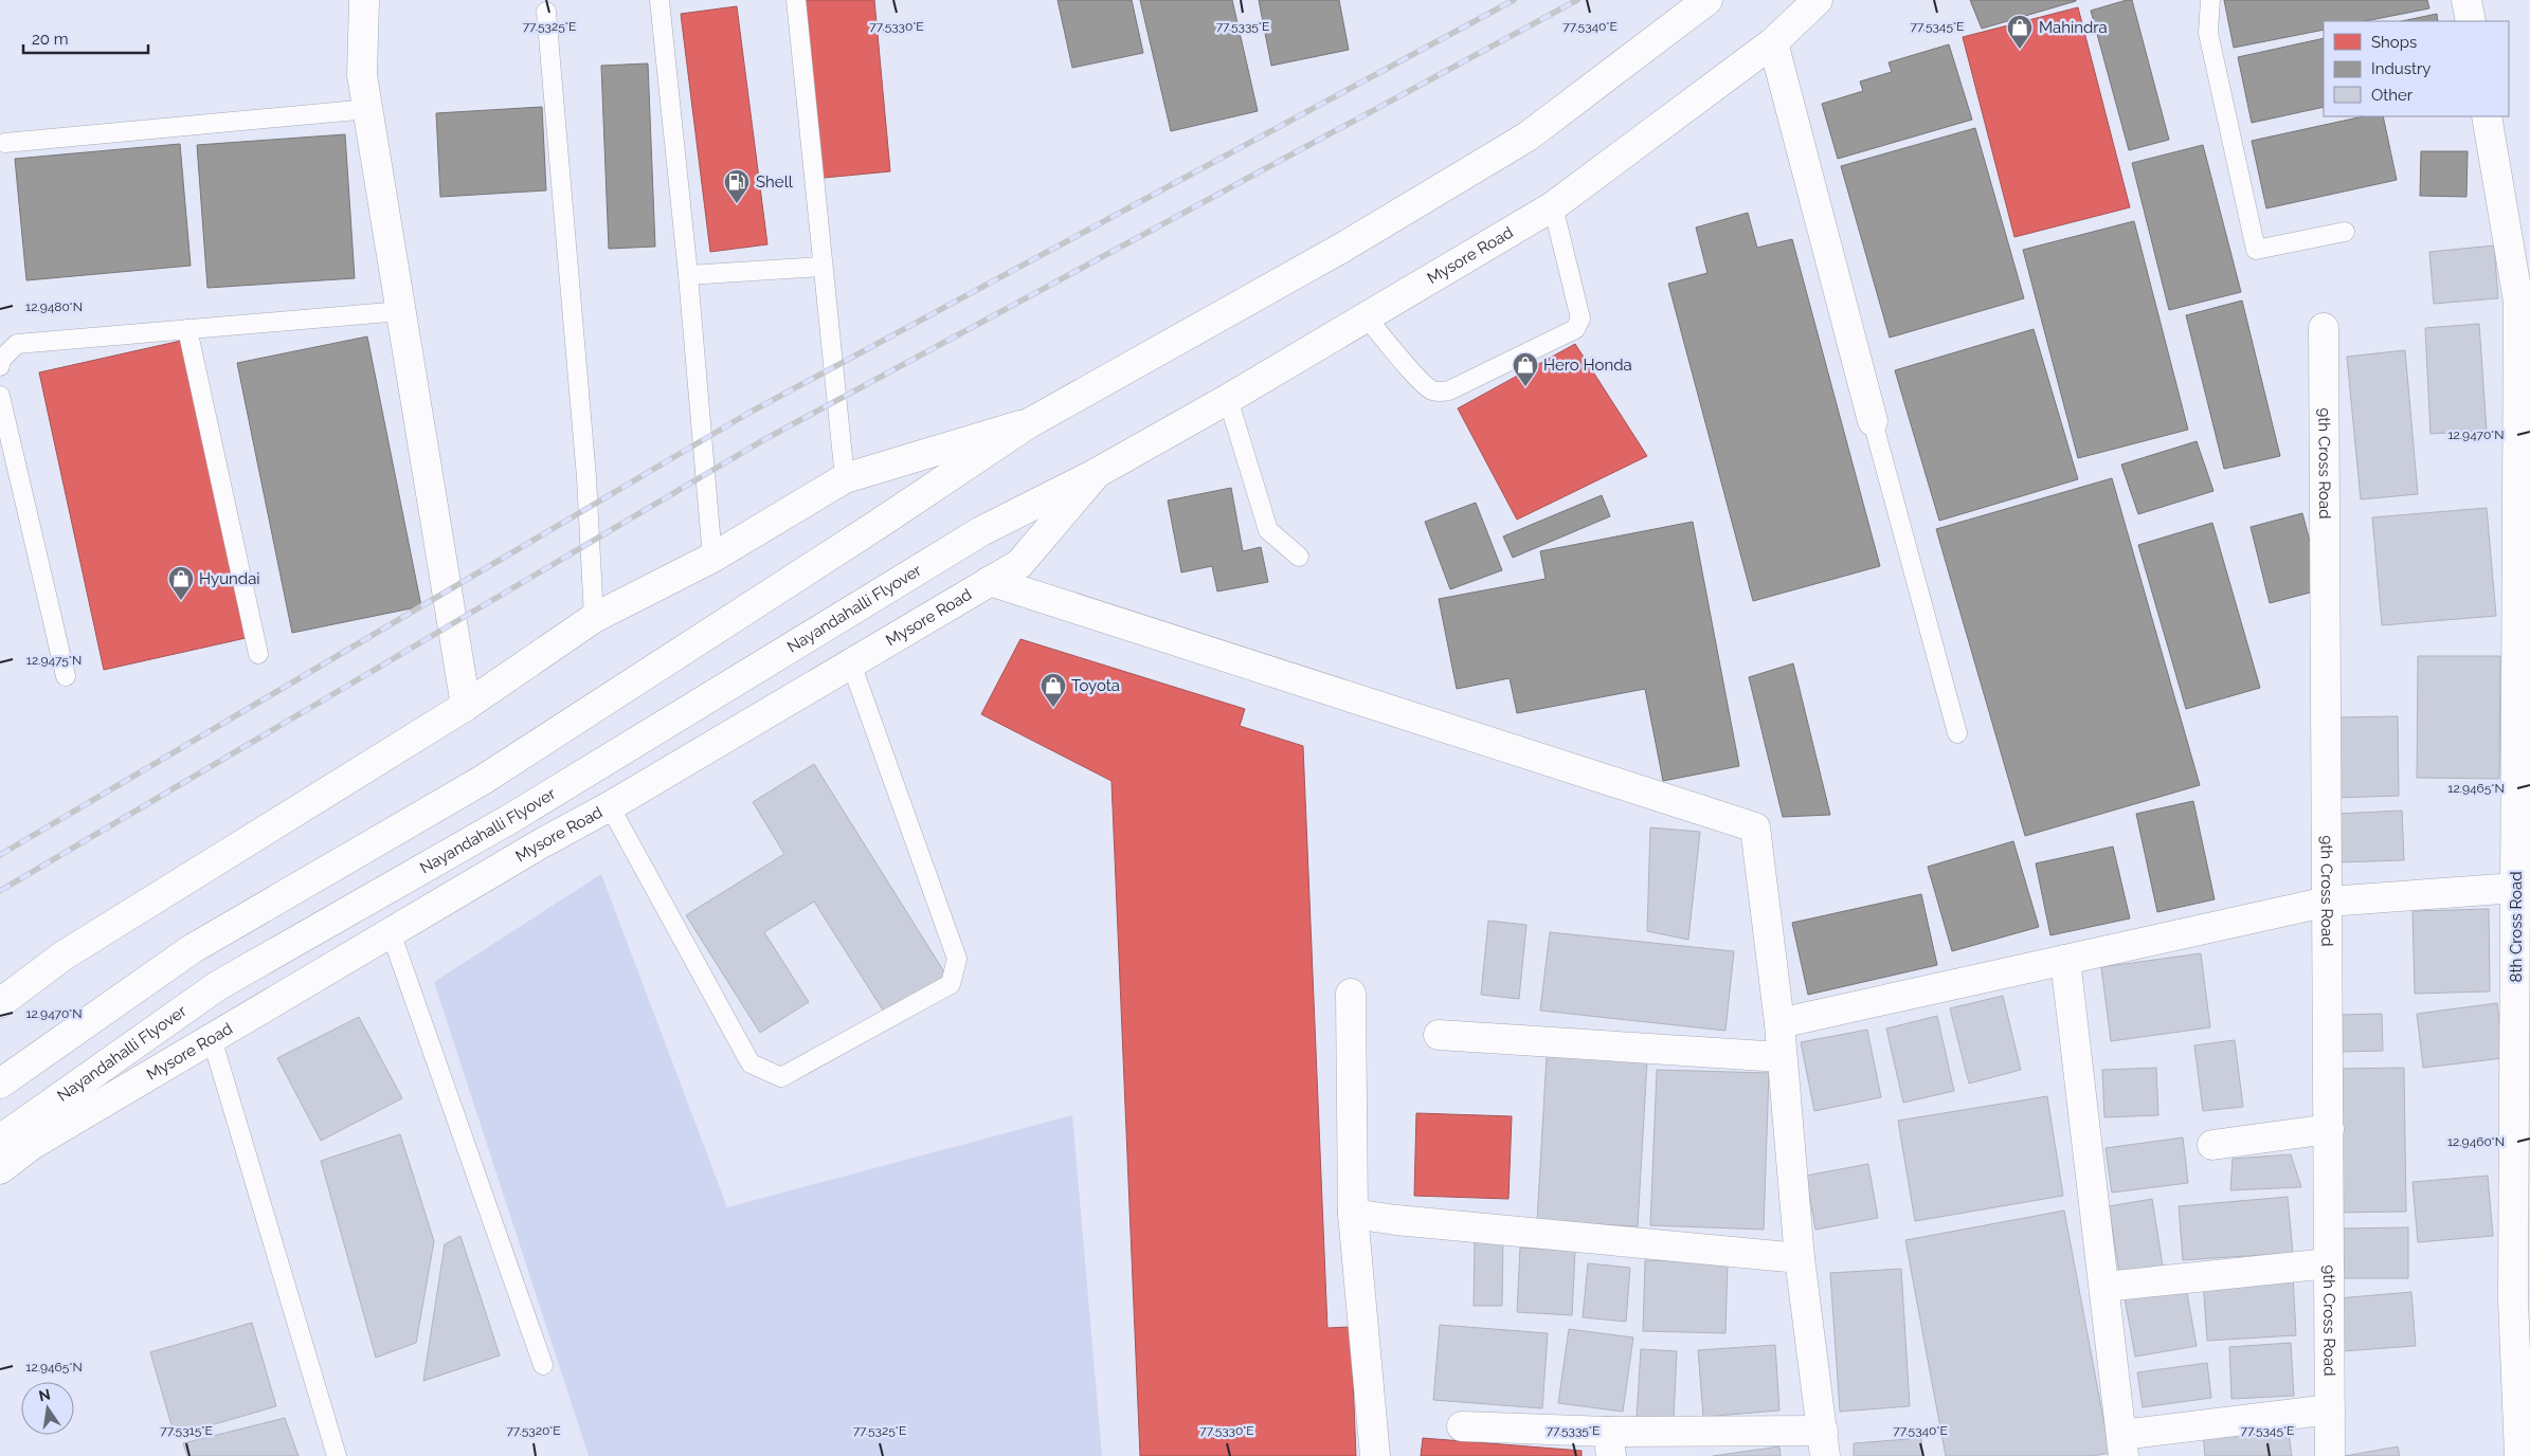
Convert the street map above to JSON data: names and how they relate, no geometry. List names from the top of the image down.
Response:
{
  "streets": {
    "main road": [
      "Mysore Road",
      "9th Cross Road",
      "Nayandahalli Flyover",
      "8th Cross Road"
    ]
  },
  "crossings": [
    ["Mysore Road", "Nayandahalli Flyover"]
  ],
  "places": {
    "shop": [
      "Mahindra",
      "Hero Honda",
      "Hyundai",
      "Toyota"
    ],
    "fuel station": ["Shell"]
  },
  "legend": ["Shops", "Industry", "Other"],
  "scale_bar": "20 m",
  "north": "top",
  "coordinates": [
    "77.5325°E",
    "77.5330°E",
    "77.5335°E",
    "77.5340°E",
    "77.5345°E",
    "12.9480°N",
    "12.9470°N",
    "12.9475°N",
    "12.9465°N",
    "12.9460°N",
    "77.5315°E",
    "77.5320°E"
  ]
}
